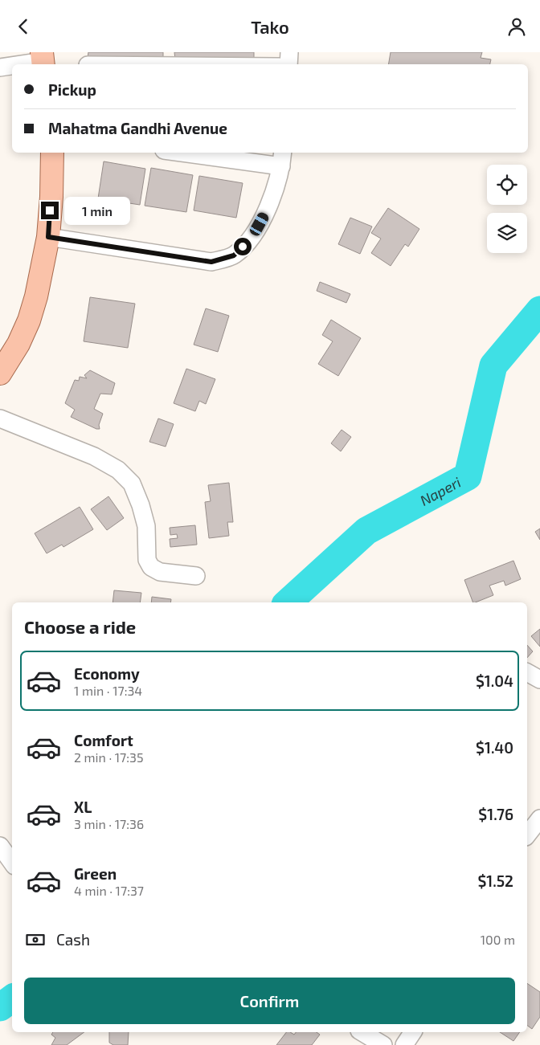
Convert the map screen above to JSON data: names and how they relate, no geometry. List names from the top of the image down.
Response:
{
  "water": ["Naperi"],
  "page": {
    "header": "Tako",
    "banner": ["Pickup", "Mahatma Gandhi Avenue"],
    "bubble": "1 min",
    "heading": "Choose a ride",
    "list": [
      {
        "name": "Economy",
        "note": "1 min · 17:34",
        "value": "$1.04"
      },
      {
        "name": "Comfort",
        "note": "2 min · 17:35",
        "value": "$1.40"
      },
      {
        "name": "XL",
        "note": "3 min · 17:36",
        "value": "$1.76"
      },
      {
        "name": "Green",
        "note": "4 min · 17:37",
        "value": "$1.52"
      }
    ],
    "pay": ["Cash", "100 m"],
    "buttons": "Confirm"
  }
}
